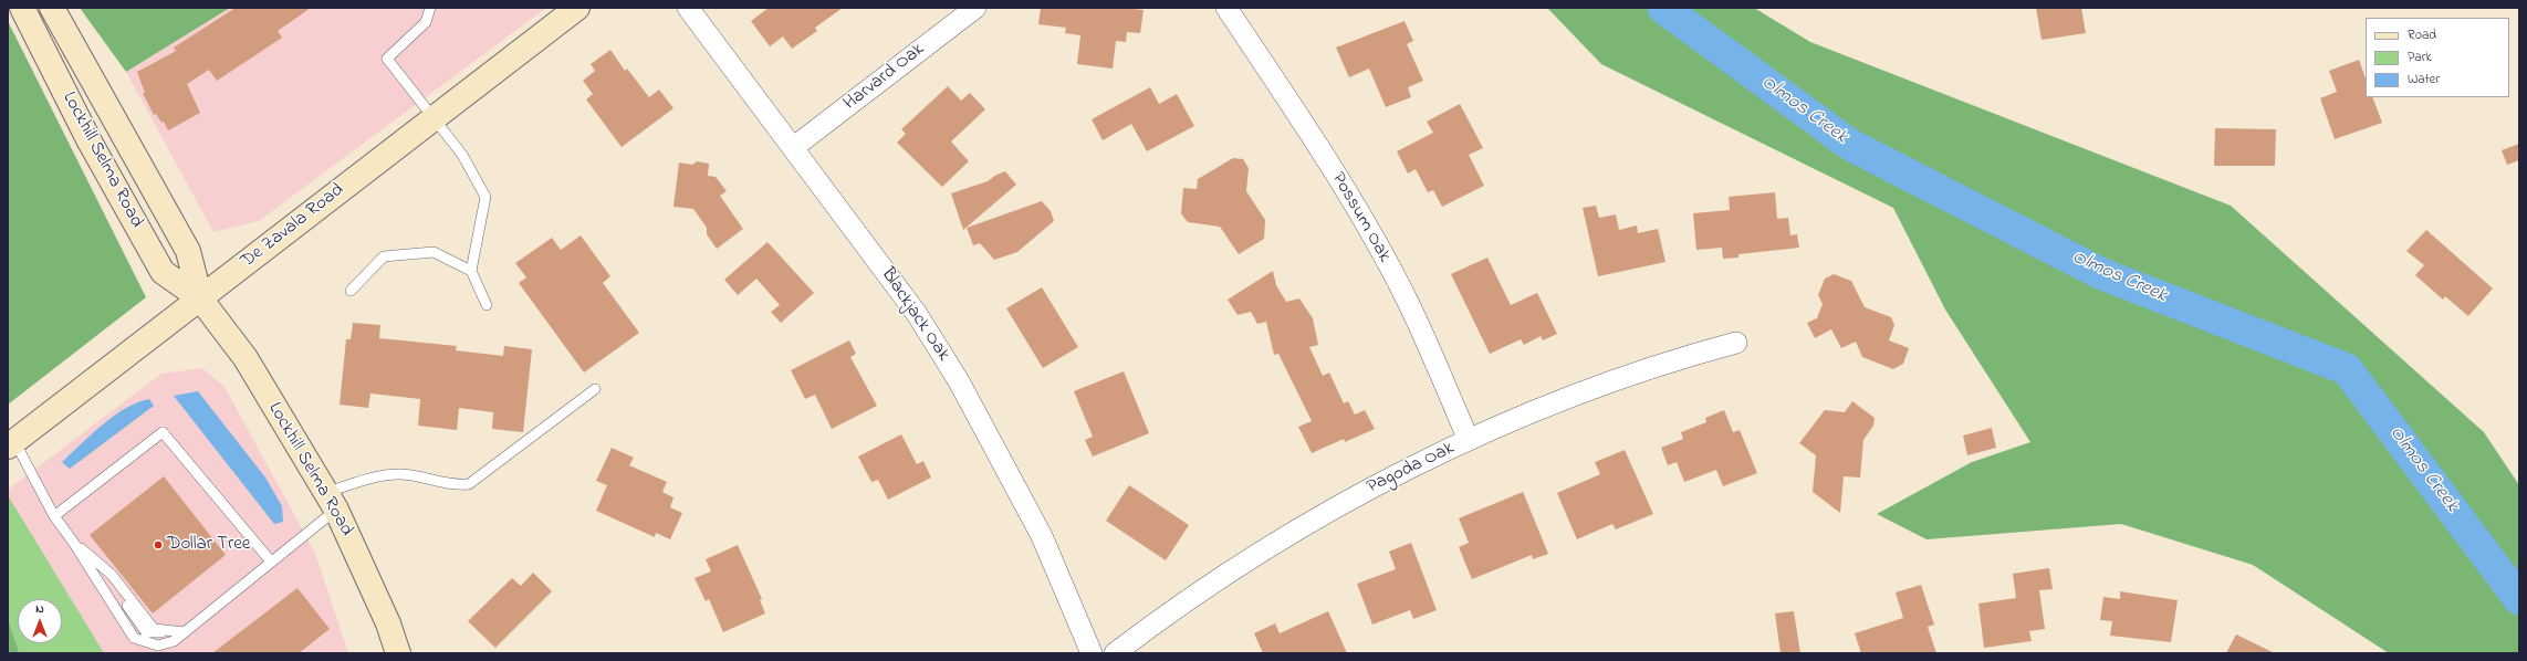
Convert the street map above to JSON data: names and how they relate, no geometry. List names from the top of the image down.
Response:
{
  "streets": {
    "main road": ["Lockhill Selma Road", "De Zavala Road"],
    "street": [
      "Harvard Oak",
      "Possum Oak",
      "Blackjack Oak",
      "Pagoda Oak"
    ]
  },
  "crossings": [
    ["Harvard Oak", "Blackjack Oak"],
    ["Lockhill Selma Road", "De Zavala Road"],
    ["Possum Oak", "Pagoda Oak"]
  ],
  "water": ["Olmos Creek"],
  "places": ["Dollar Tree"],
  "legend": ["Road", "Park", "Water"],
  "north": "top"
}
